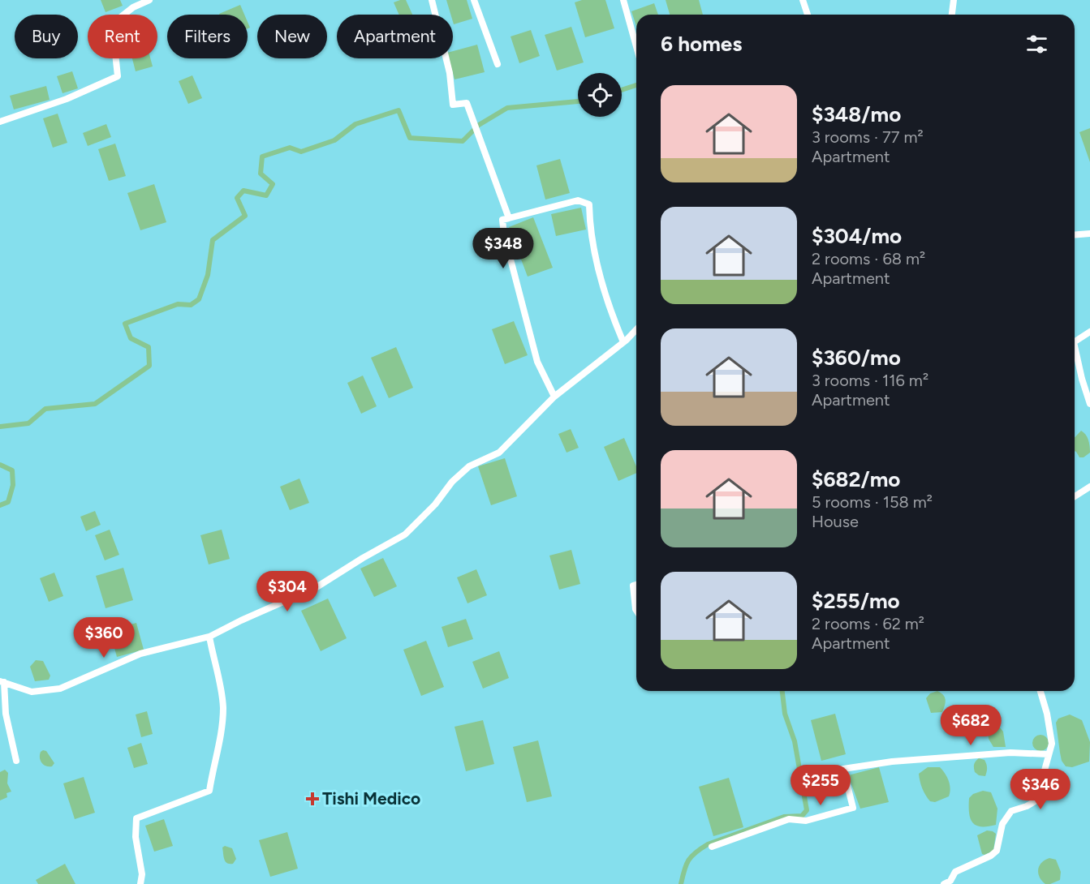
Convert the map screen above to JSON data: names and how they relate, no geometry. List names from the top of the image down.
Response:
{
  "places": {
    "health": ["Tishi Medico"]
  },
  "page": {
    "chip": [
      "Buy",
      "Rent",
      "Filters",
      "New",
      "Apartment"
    ],
    "heading": "6 homes",
    "list": [
      {
        "name": "$348/mo",
        "note": "3 rooms · 77 m² · Apartment"
      },
      {
        "name": "$304/mo",
        "note": "2 rooms · 68 m² · Apartment"
      },
      {
        "name": "$360/mo",
        "note": "3 rooms · 116 m² · Apartment"
      },
      {
        "name": "$682/mo",
        "note": "5 rooms · 158 m² · House"
      },
      {
        "name": "$255/mo",
        "note": "2 rooms · 62 m² · Apartment"
      }
    ],
    "price": [
      "$348",
      "$304",
      "$360",
      "$682",
      "$255",
      "$346"
    ]
  }
}
